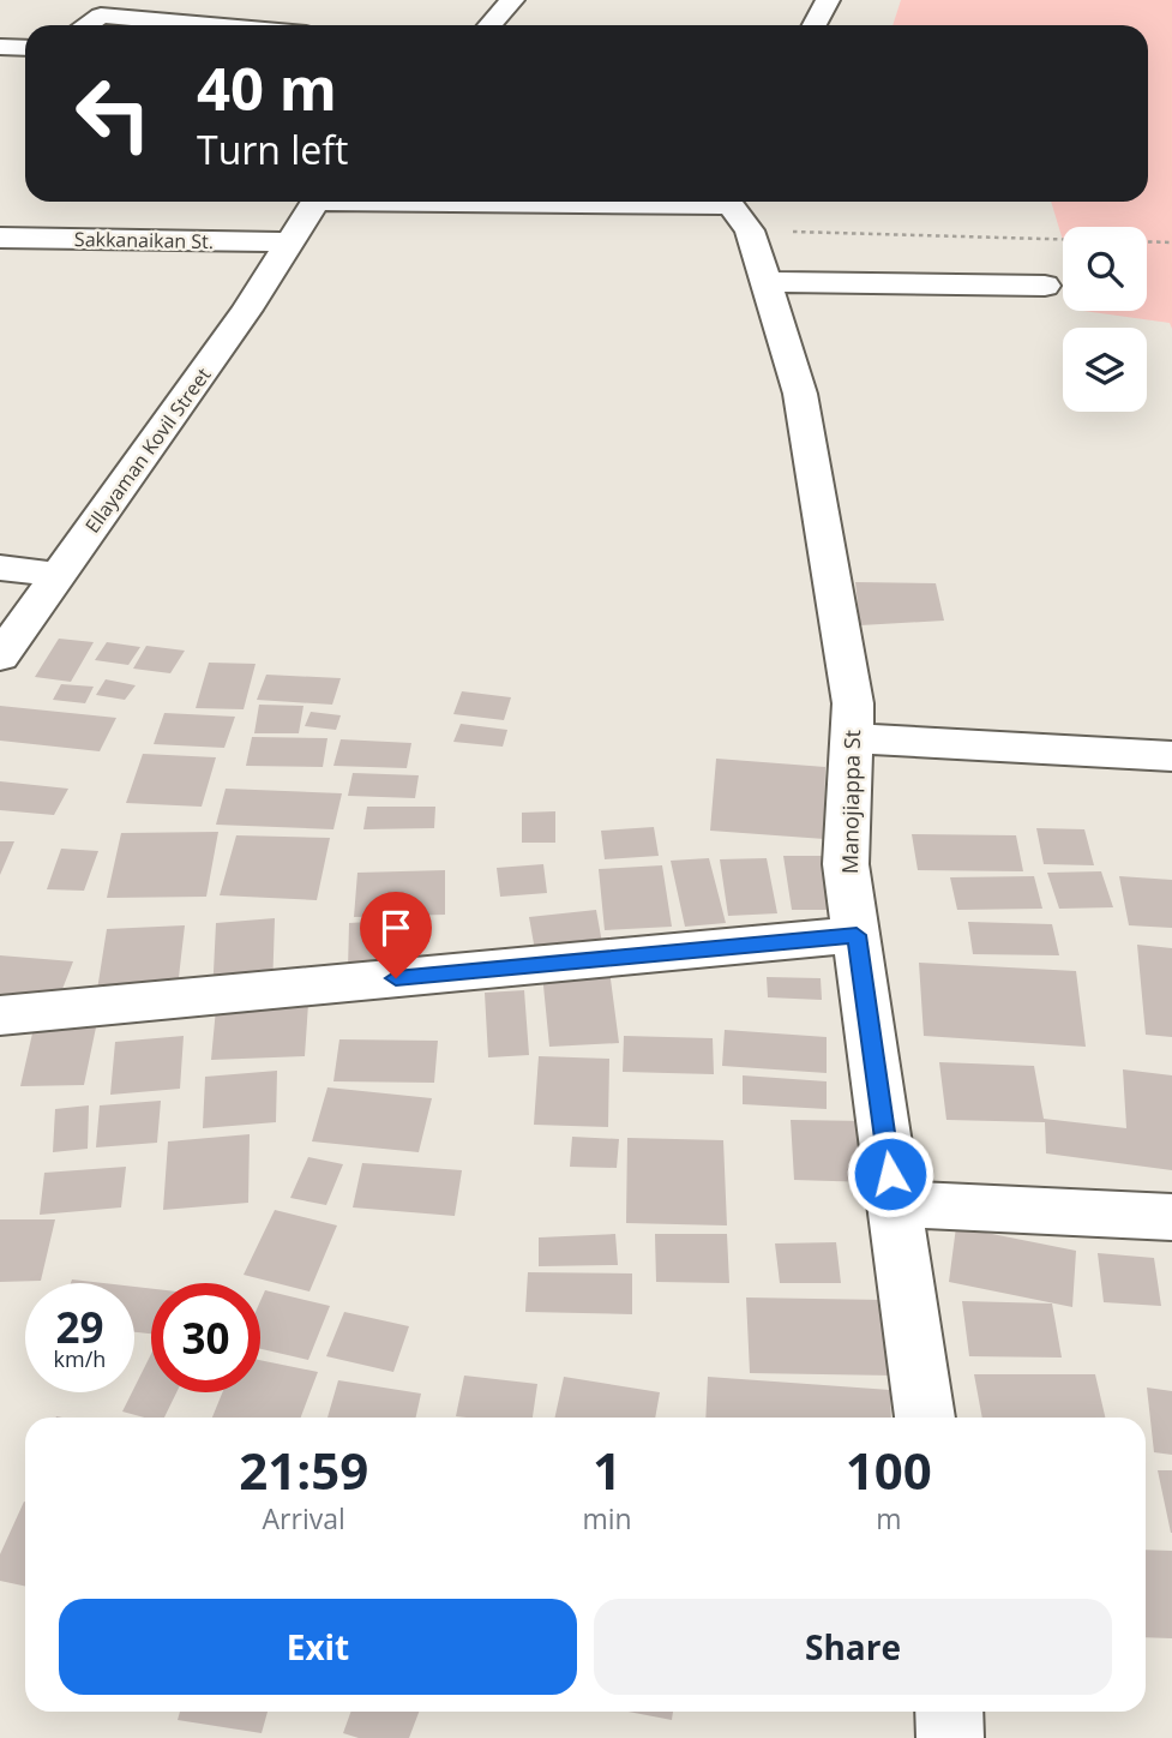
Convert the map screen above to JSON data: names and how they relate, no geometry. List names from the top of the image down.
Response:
{
  "streets": {
    "street": ["Sakkanaikan St.", "Ellayaman Kovil Street", "Manojiappa St"]
  },
  "crossings": [
    ["Sakkanaikan St.", "Ellayaman Kovil Street"]
  ],
  "page": {
    "turn": ["40 m", "Turn left"],
    "speed": "29 km/h",
    "limit": "30",
    "eta": [
      "21:59",
      "Arrival",
      "1",
      "min",
      "100",
      "m"
    ],
    "buttons": ["Exit", "Share"]
  }
}
